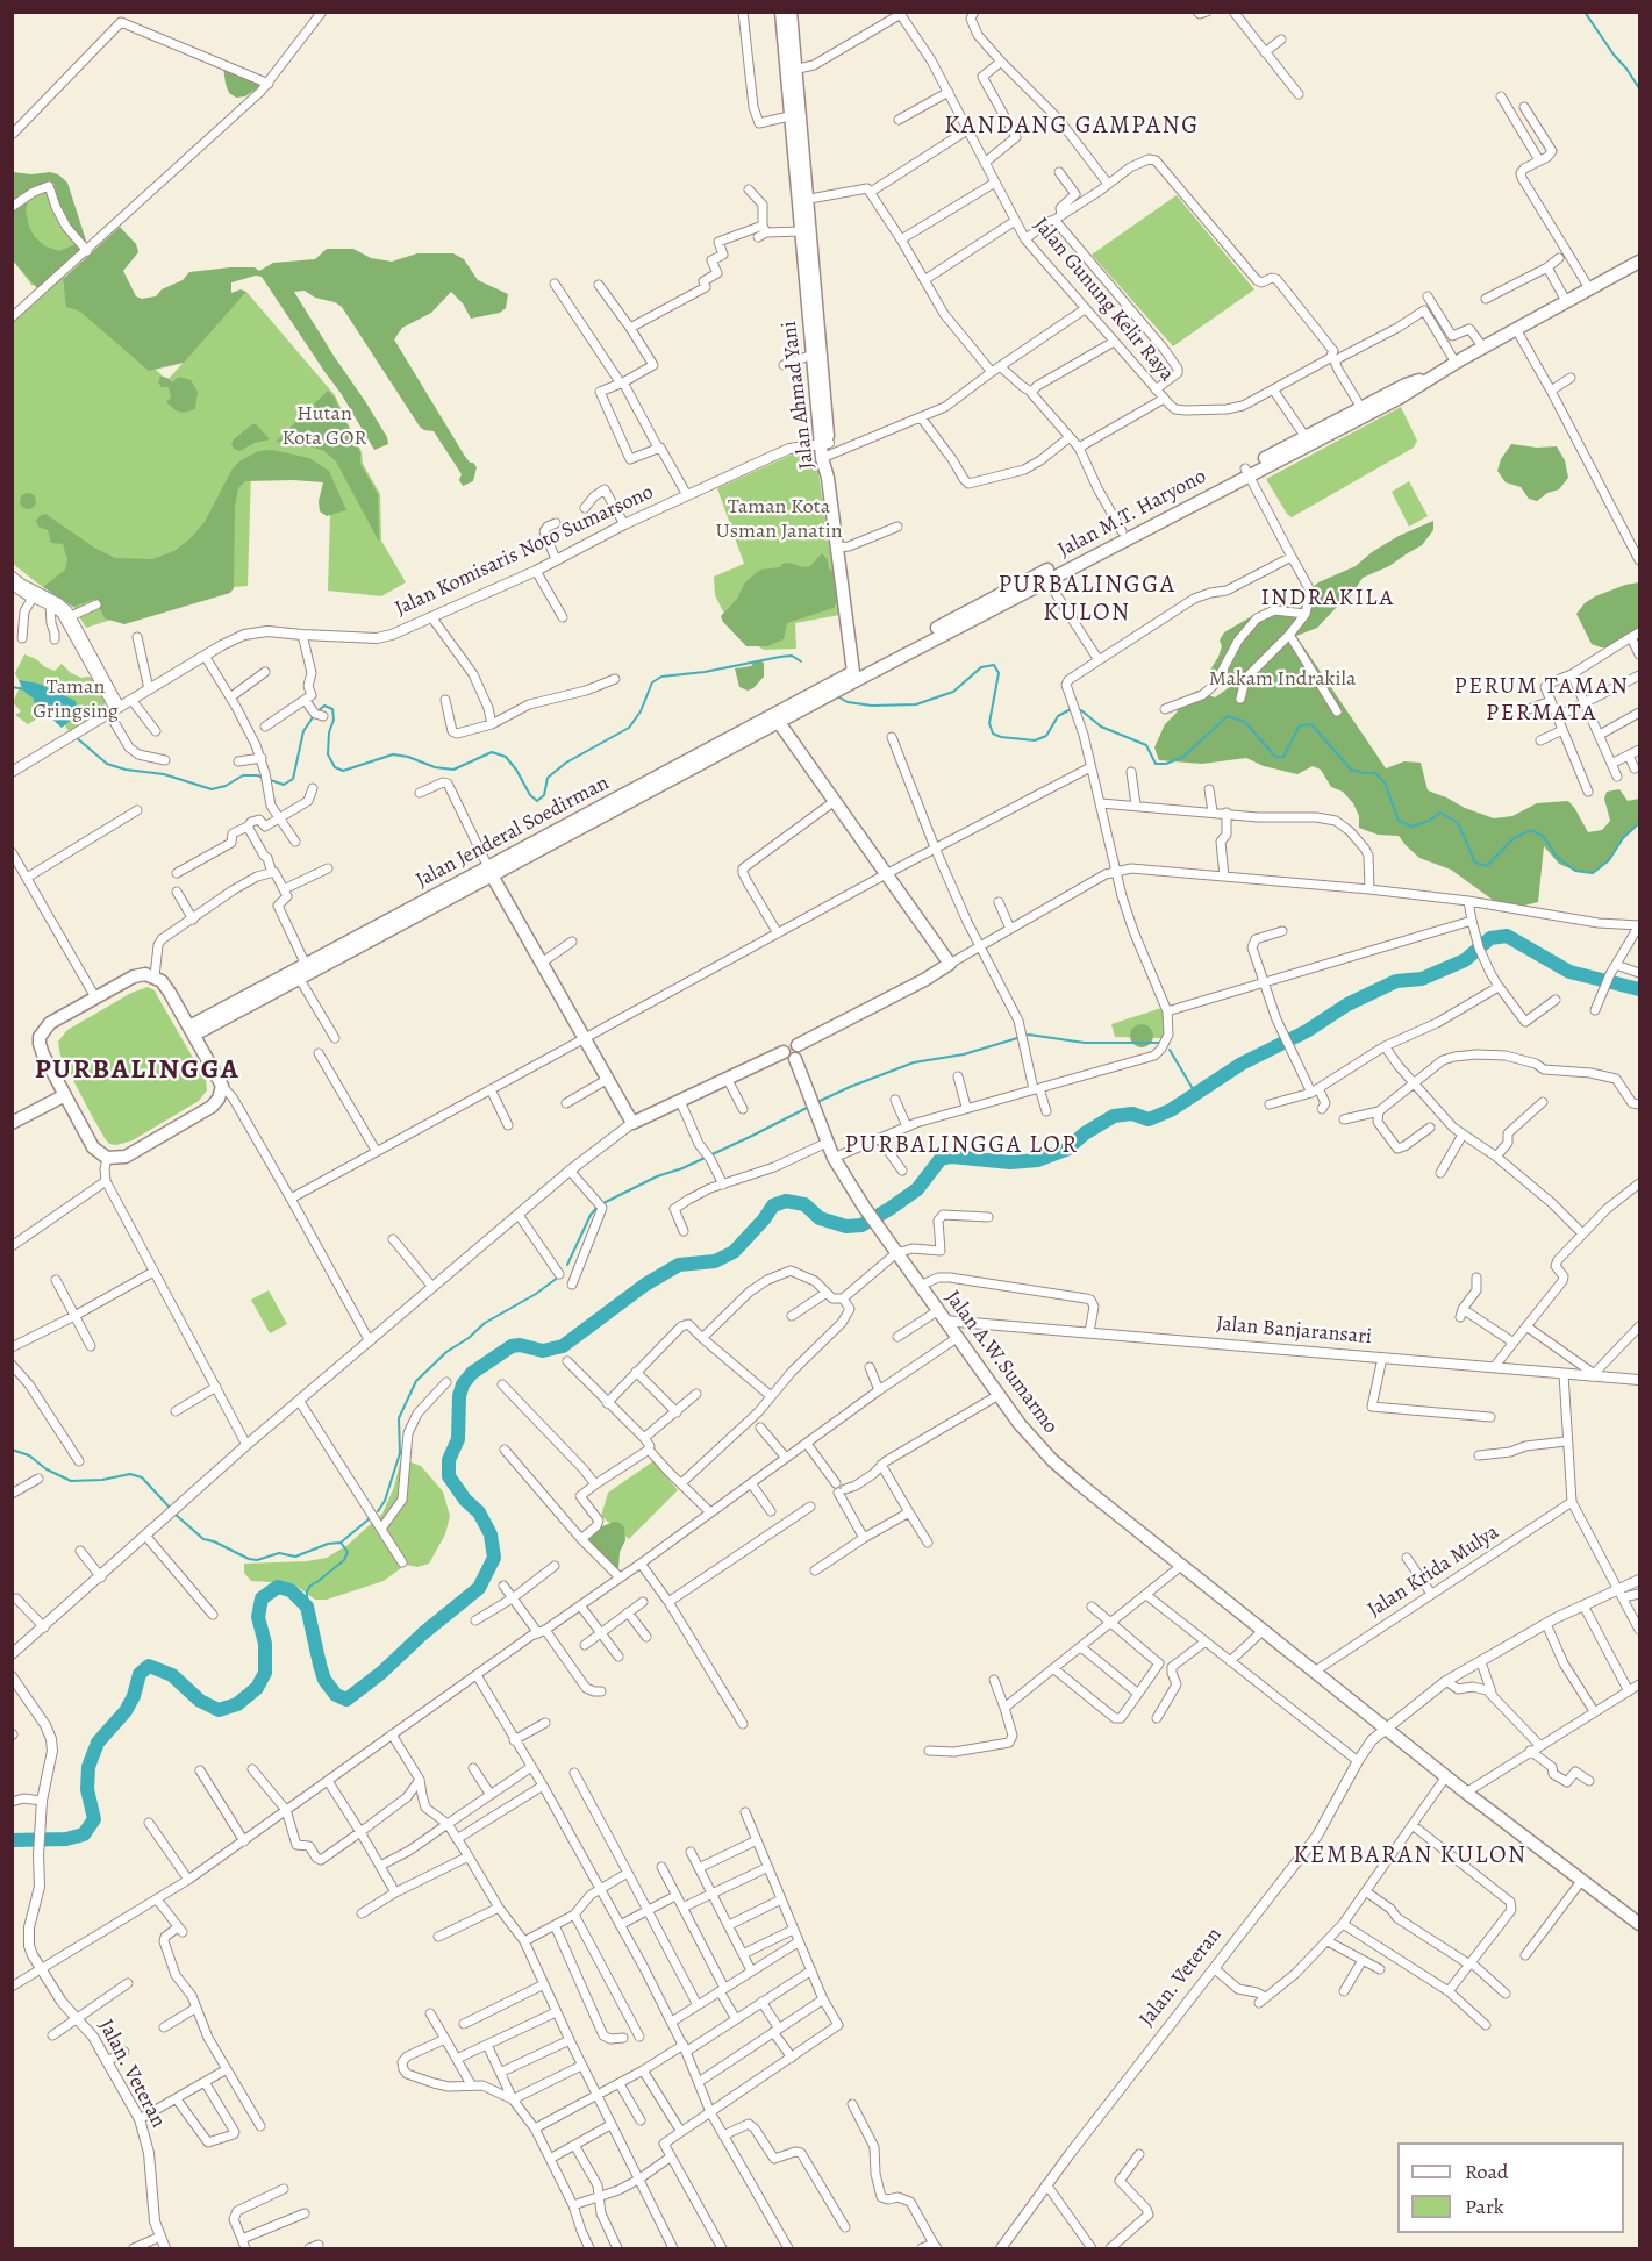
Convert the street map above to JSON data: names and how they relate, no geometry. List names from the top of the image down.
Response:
{
  "streets": {
    "main road": [
      "Jalan Ahmad Yani",
      "Jalan M.T. Haryono",
      "Jalan Jenderal Soedirman",
      "Jalan A.W.Sumarmo"
    ],
    "street": [
      "Jalan Gunung Kelir Raya",
      "Jalan Komisaris Noto Sumarsono",
      "Jalan Banjaransari",
      "Jalan Krida Mulya",
      "Jalan. Veteran"
    ]
  },
  "crossings": [
    ["Jalan Gunung Kelir Raya", "Jalan M.T. Haryono"],
    ["Jalan Ahmad Yani", "Jalan M.T. Haryono"],
    ["Jalan Ahmad Yani", "Jalan Komisaris Noto Sumarsono"],
    ["Jalan Ahmad Yani", "Jalan Jenderal Soedirman"],
    ["Jalan M.T. Haryono", "Jalan Jenderal Soedirman"],
    ["Jalan Banjaransari", "Jalan A.W.Sumarmo"],
    ["Jalan A.W.Sumarmo", "Jalan Krida Mulya"],
    ["Jalan A.W.Sumarmo", "Jalan. Veteran"]
  ],
  "districts": [
    "KANDANG GAMPANG",
    "PURBALINGGA KULON",
    "INDRAKILA",
    "PERUM TAMAN PERMATA",
    "PURBALINGGA",
    "PURBALINGGA LOR",
    "KEMBARAN KULON"
  ],
  "parks": [
    "Hutan Kota GOR",
    "Taman Kota Usman Janatin",
    "Makam Indrakila",
    "Taman Gringsing"
  ],
  "legend": ["Road", "Park"]
}
